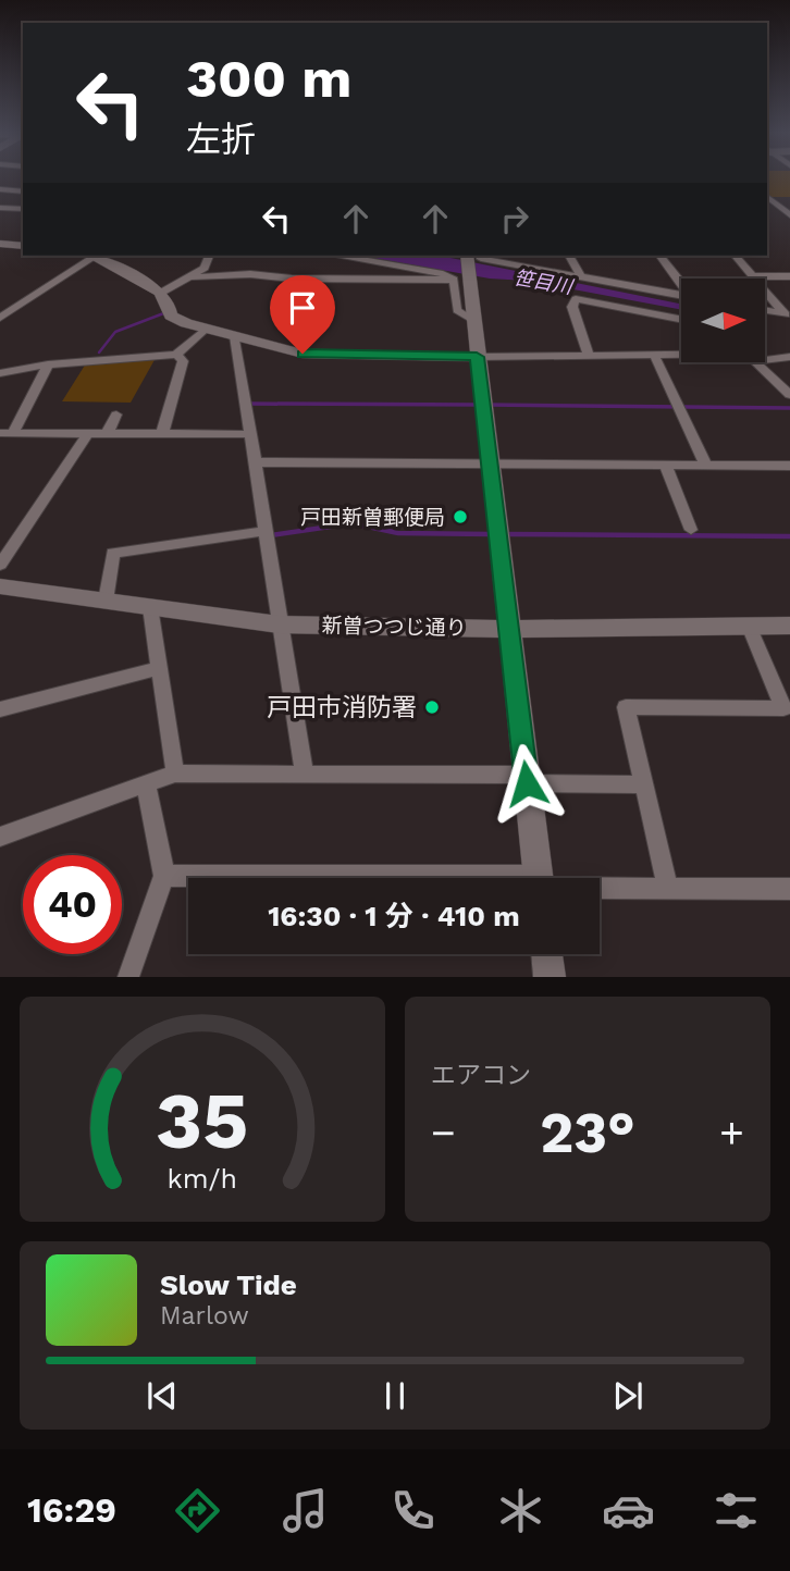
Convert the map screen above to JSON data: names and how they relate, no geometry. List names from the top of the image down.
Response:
{
  "streets": {
    "street": ["新曽つつじ通り"]
  },
  "water": ["笹目川"],
  "places": ["戸田新曽郵便局", "戸田市消防署"],
  "north": "right",
  "page": {
    "turn": ["300 m", "左折"],
    "limit": "40",
    "trip": "16:30 · 1 分 · 410 m",
    "tile": "エアコン",
    "heat": ["−", "23°", "+"],
    "song": ["Slow Tide", "Marlow"],
    "tabs": "16:29",
    "gauge": ["35", "km/h"]
  }
}
